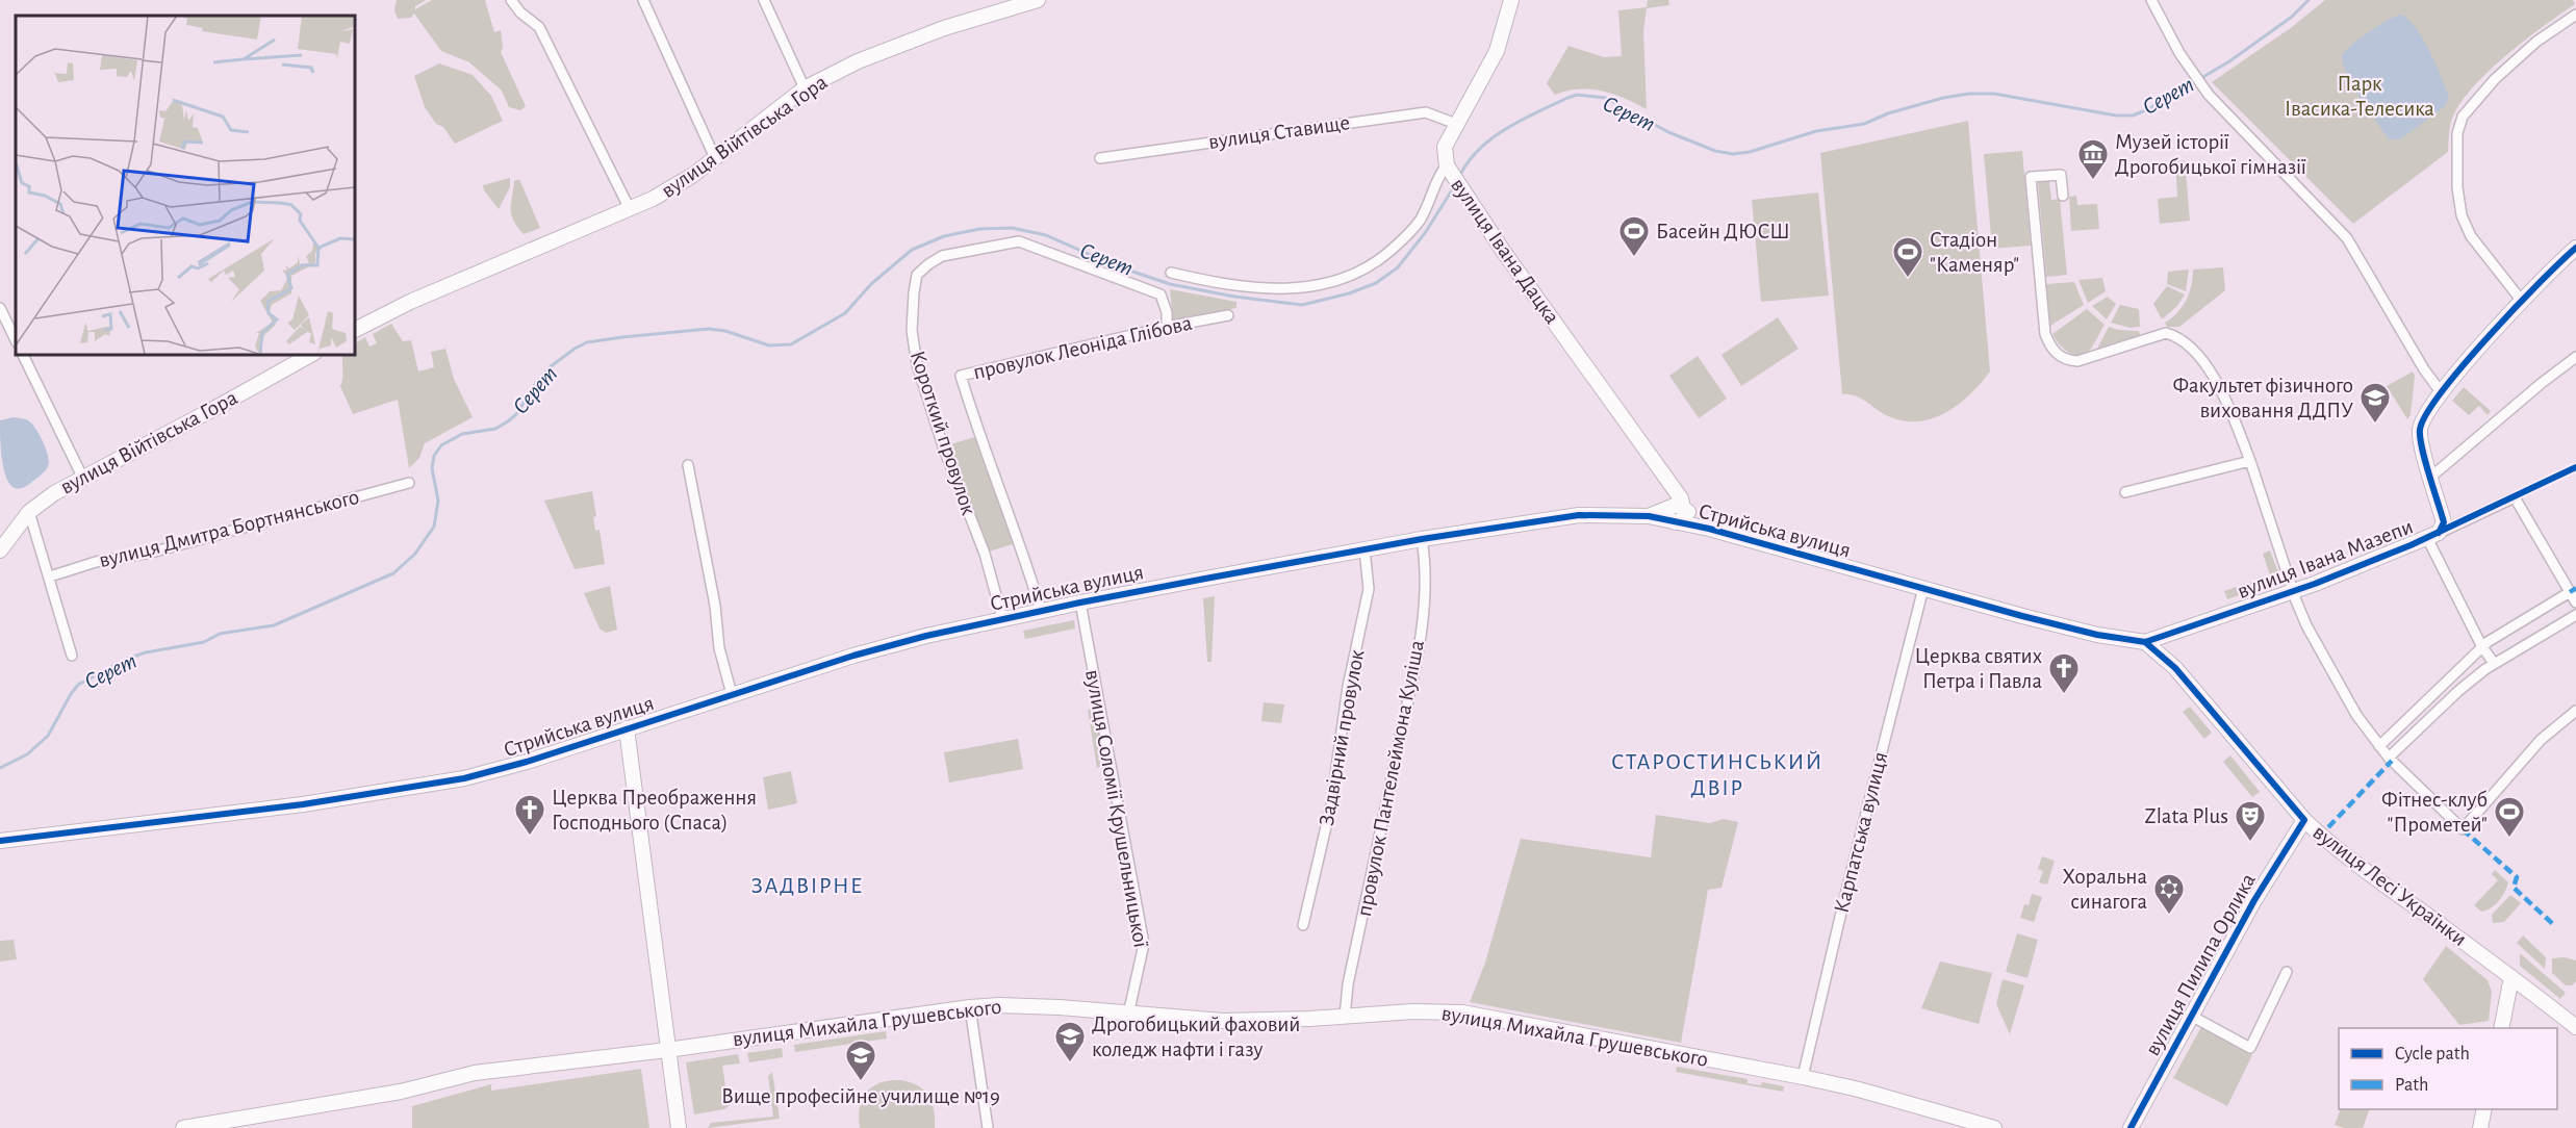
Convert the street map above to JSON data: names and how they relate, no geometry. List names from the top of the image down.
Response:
{
  "streets": {
    "street": [
      "вулиця Ставище",
      "вулиця Війтівська Гора",
      "вулиця Івана Дацка",
      "провулок Леоніда Глібова",
      "Короткий провулок",
      "вулиця Дмитра Бортнянського",
      "Стрийська вулиця",
      "вулиця Івана Мазепи",
      "Задвірний провулок",
      "провулок Пантелеймона Куліша",
      "вулиця Соломії Крушельницької",
      "Карпатська вулиця",
      "вулиця Лесі Українки",
      "вулиця Пилипа Орлика",
      "вулиця Михайла Грушевського"
    ]
  },
  "crossings": [
    ["вулиця Ставище", "вулиця Івана Дацка"],
    ["вулиця Івана Дацка", "Стрийська вулиця"],
    ["провулок Леоніда Глібова", "Короткий провулок"],
    ["провулок Леоніда Глібова", "Стрийська вулиця"],
    ["Короткий провулок", "Стрийська вулиця"],
    ["Стрийська вулиця", "вулиця Івана Мазепи"],
    ["Стрийська вулиця", "Задвірний провулок"],
    ["Стрийська вулиця", "провулок Пантелеймона Куліша"],
    ["Стрийська вулиця", "вулиця Соломії Крушельницької"],
    ["Стрийська вулиця", "Карпатська вулиця"],
    ["Стрийська вулиця", "вулиця Лесі Українки"],
    ["вулиця Івана Мазепи", "вулиця Лесі Українки"],
    ["провулок Пантелеймона Куліша", "вулиця Михайла Грушевського"],
    ["вулиця Соломії Крушельницької", "вулиця Михайла Грушевського"],
    ["Карпатська вулиця", "вулиця Михайла Грушевського"],
    ["вулиця Лесі Українки", "вулиця Пилипа Орлика"]
  ],
  "districts": ["СТАРОСТИНСЬКИЙ ДВІР", "ЗАДВІРНЕ"],
  "water": ["Серет"],
  "parks": ["Парк Івасика-Телесика"],
  "places": {
    "museum": ["Музей історії Дрогобицької гімназії"],
    "sports": ["Басейн ДЮСШ", "Стадіон \"Каменяр\"", "Фітнес-клуб \"Прометей\""],
    "school or university": ["Факультет фізичного виховання ДДПУ", "Дрогобицький фаховий коледж нафти і газу", "Вище професійне училище №19"],
    "church": ["Церква святих Петра і Павла", "Церква Преображення Господнього (Спаса)"],
    "theatre": ["Zlata Plus"],
    "synagogue": ["Хоральна синагога"]
  },
  "legend": ["Cycle path", "Path"]
}
